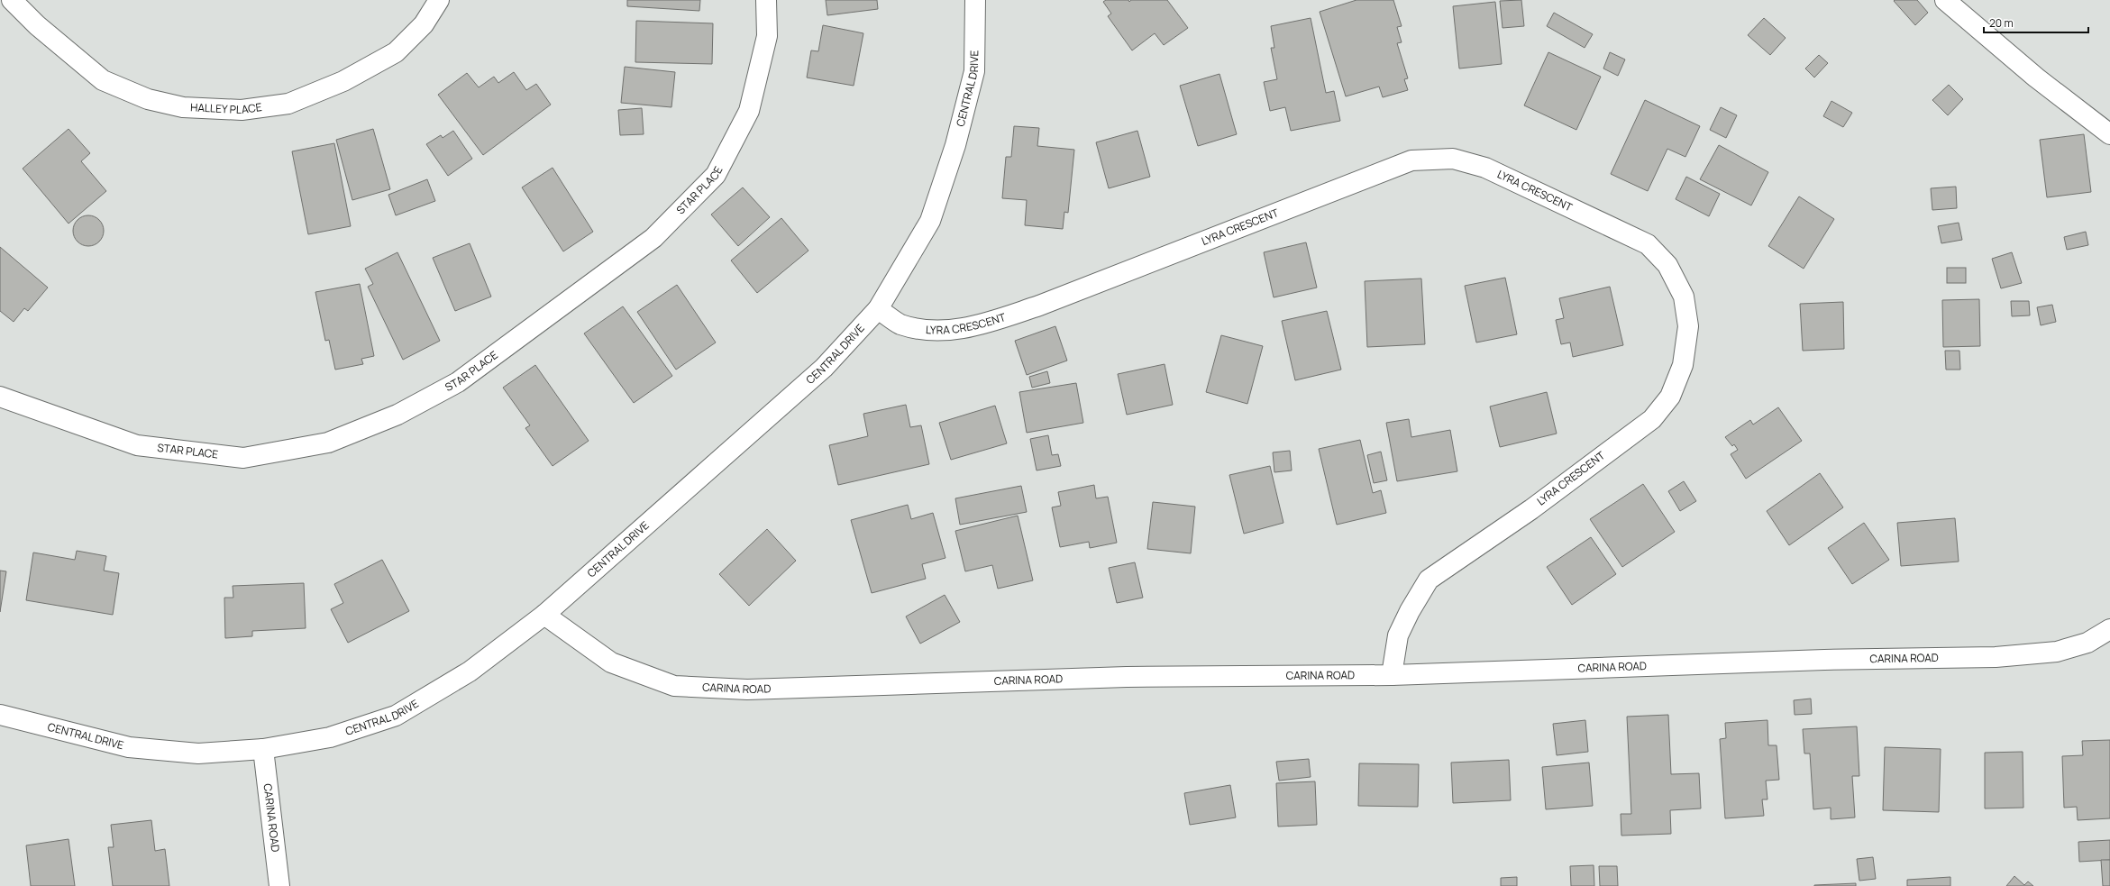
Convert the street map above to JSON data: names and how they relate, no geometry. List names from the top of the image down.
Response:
{
  "streets": {
    "street": [
      "CENTRAL DRIVE",
      "HALLEY PLACE",
      "STAR PLACE",
      "LYRA CRESCENT",
      "CARINA ROAD"
    ]
  },
  "crossings": [
    ["CENTRAL DRIVE", "LYRA CRESCENT"],
    ["CENTRAL DRIVE", "CARINA ROAD"],
    ["LYRA CRESCENT", "CARINA ROAD"]
  ],
  "scale_bar": "20 m"
}
